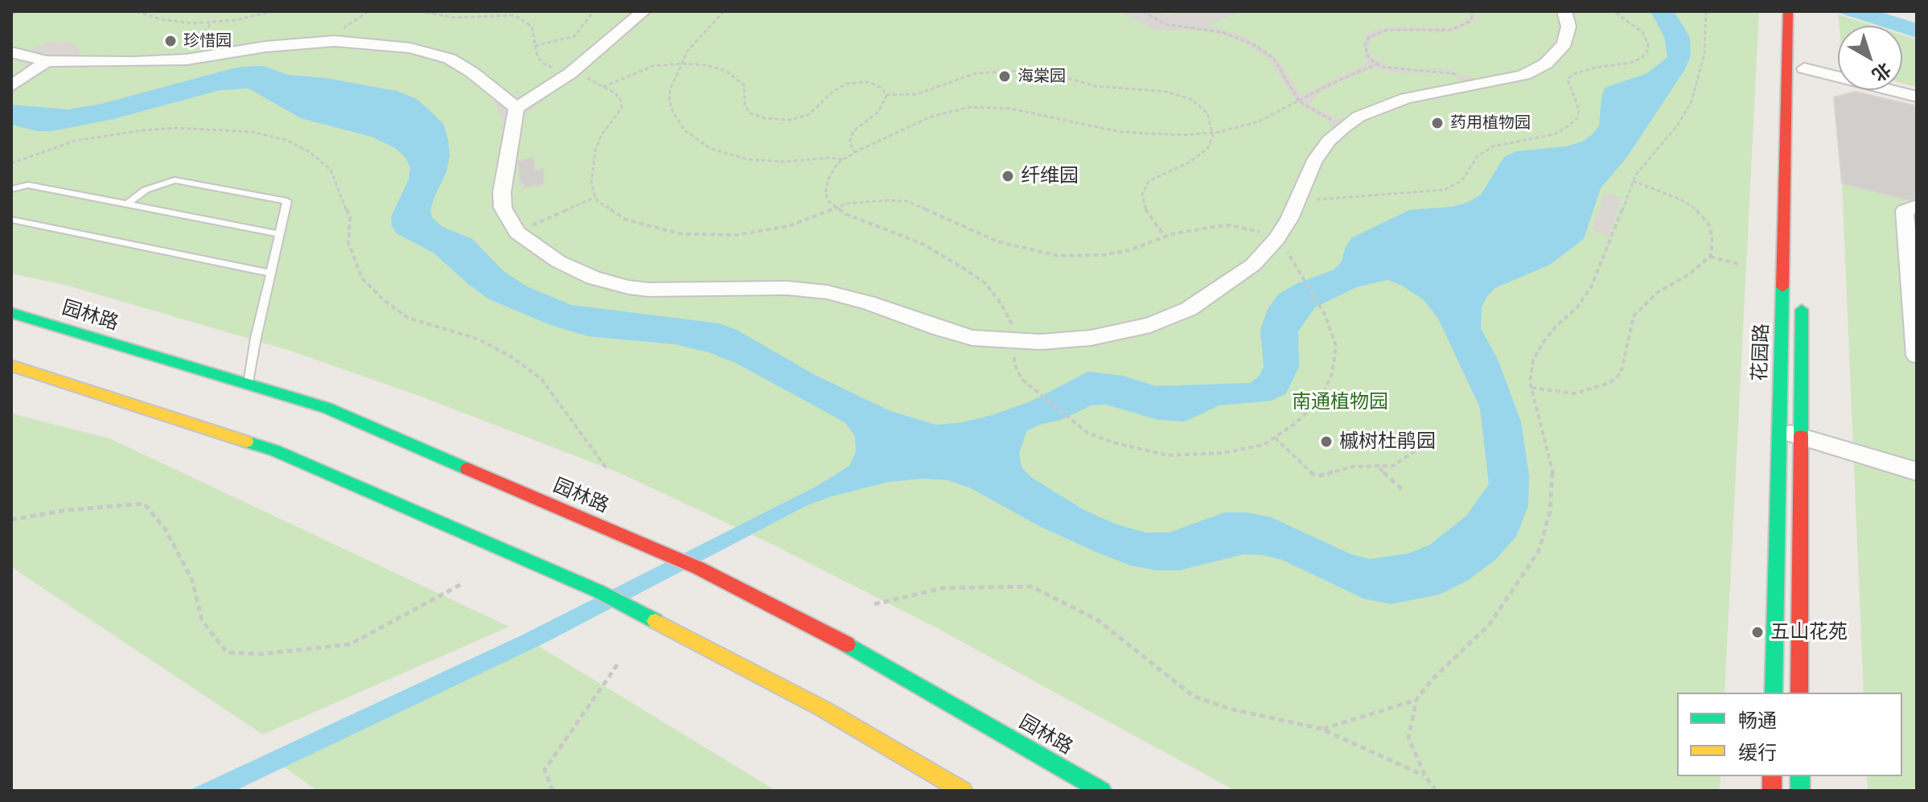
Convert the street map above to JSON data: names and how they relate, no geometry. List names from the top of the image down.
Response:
{
  "streets": {
    "main road": ["园林路", "花园路"]
  },
  "parks": ["南通植物园"],
  "places": [
    "珍惜园",
    "海棠园",
    "药用植物园",
    "纤维园",
    "槭树杜鹃园",
    "五山花苑"
  ],
  "legend": ["畅通", "缓行"],
  "north": "bottom right"
}
